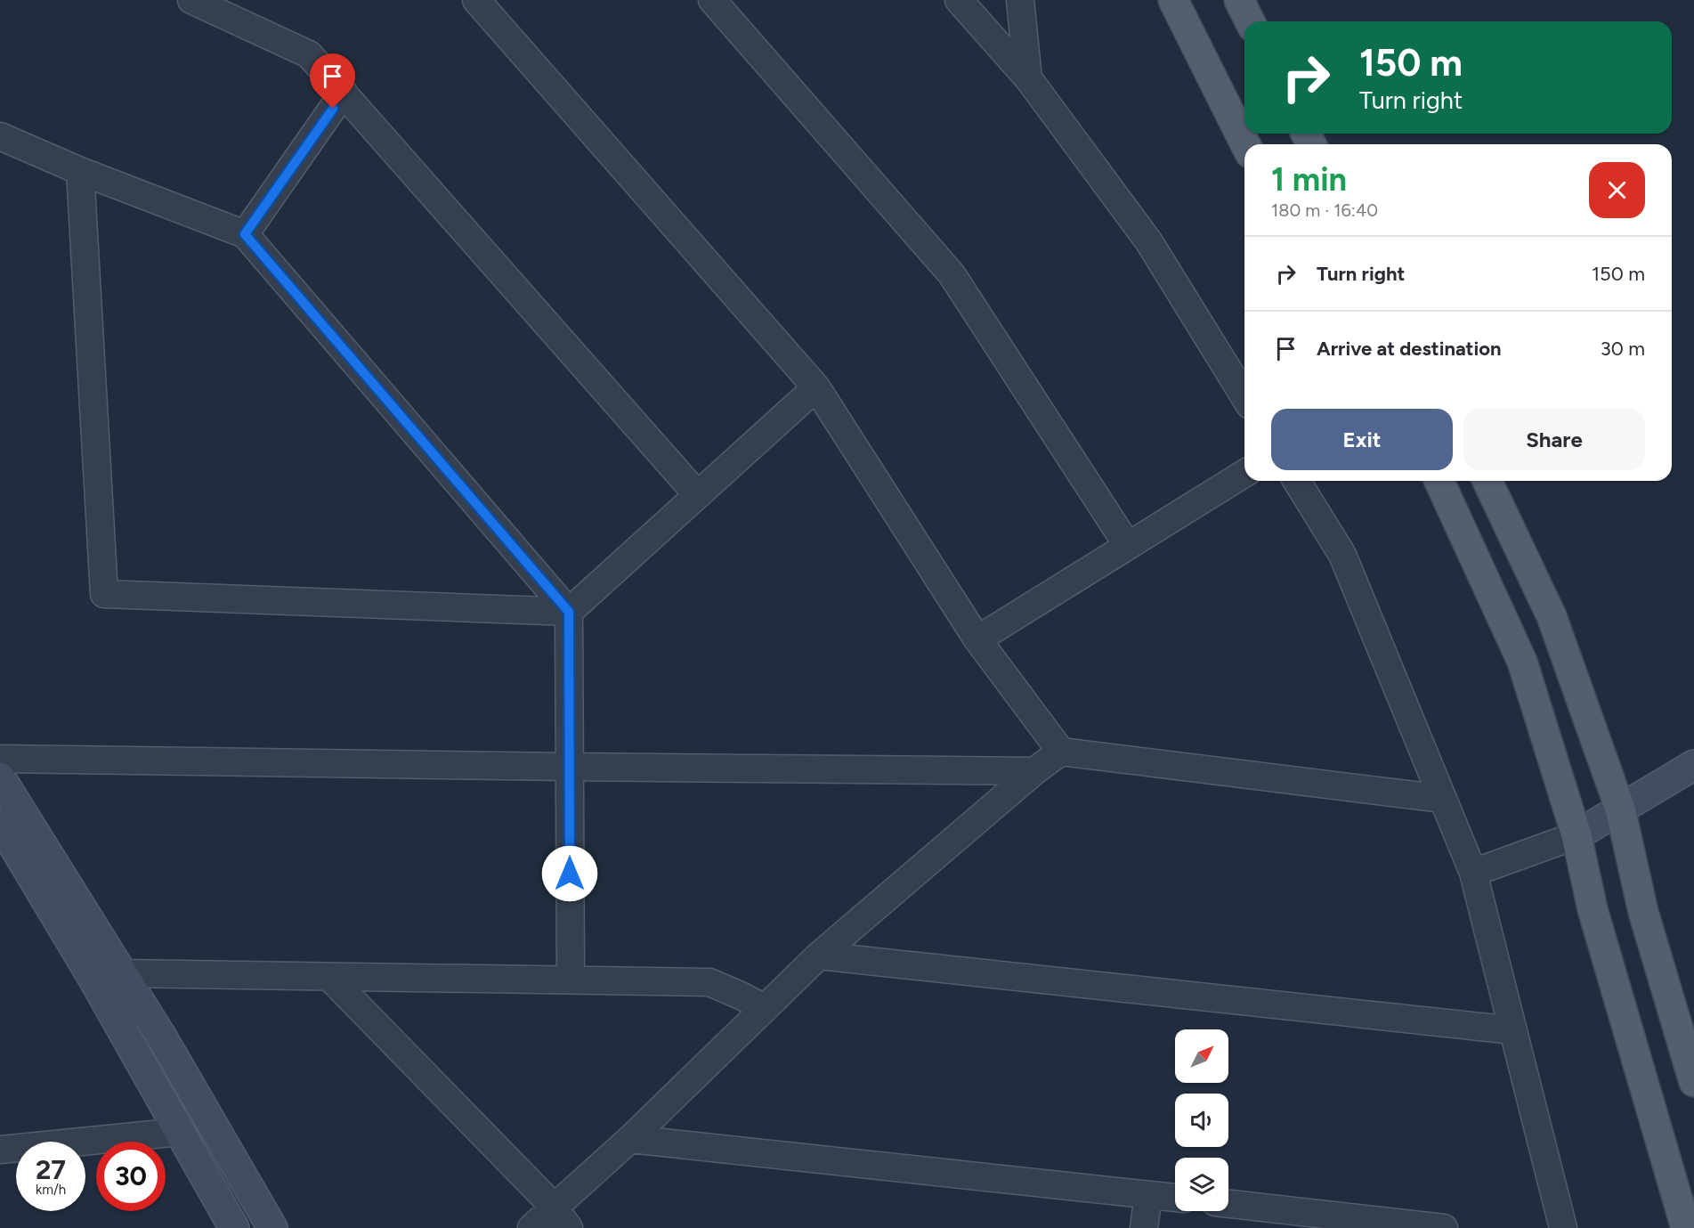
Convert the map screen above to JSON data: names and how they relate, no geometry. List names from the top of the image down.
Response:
{
  "north": "top right",
  "page": {
    "turn": ["150 m", "Turn right"],
    "heading": ["1 min", "180 m · 16:40"],
    "list": [
      {
        "name": "Turn right",
        "value": "150 m"
      },
      {
        "name": "Arrive at destination",
        "value": "30 m"
      }
    ],
    "buttons": ["Exit", "Share"],
    "speed": "27 km/h",
    "limit": "30"
  }
}
